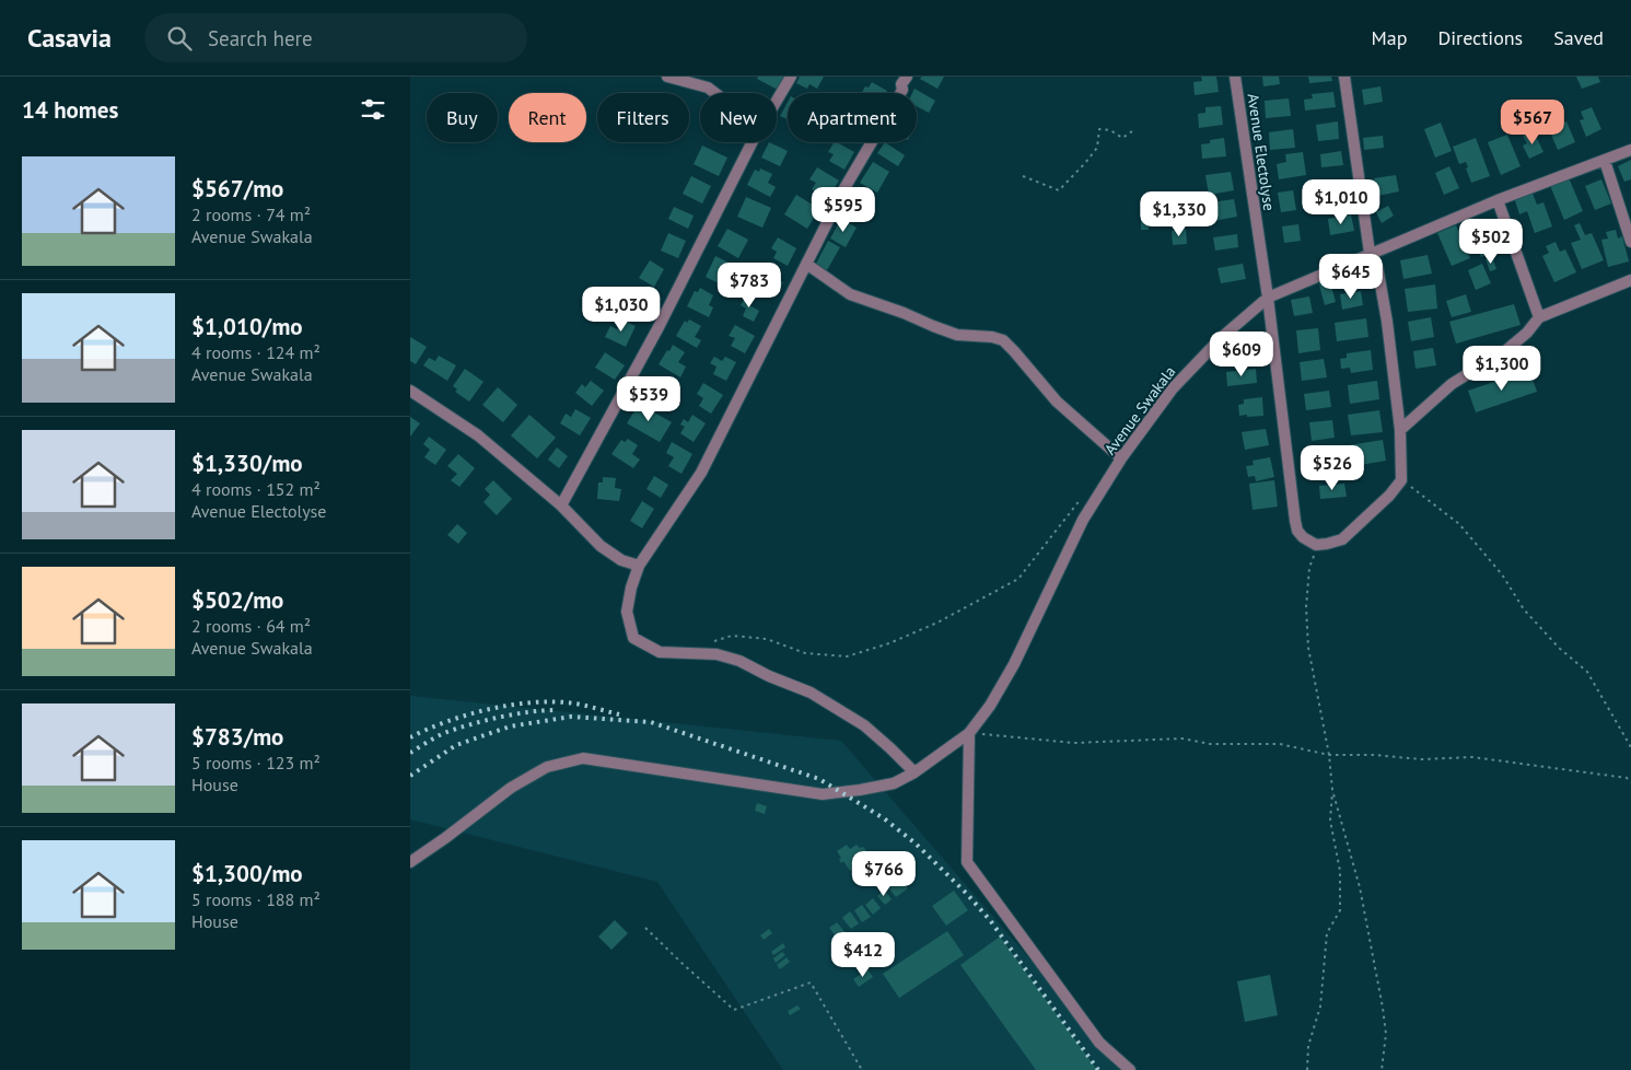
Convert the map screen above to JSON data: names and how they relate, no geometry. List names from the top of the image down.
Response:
{
  "streets": {
    "street": ["Avenue Electolyse", "Avenue Swakala"]
  },
  "crossings": [
    ["Avenue Electolyse", "Avenue Swakala"]
  ],
  "page": {
    "header": "Casavia",
    "search": "Search here",
    "nav": ["Map", "Directions", "Saved"],
    "heading": "14 homes",
    "chip": [
      "Buy",
      "Rent",
      "Filters",
      "New",
      "Apartment"
    ],
    "price": [
      "$567",
      "$1,010",
      "$595",
      "$1,330",
      "$502",
      "$645",
      "$783",
      "$1,030",
      "$609",
      "$1,300",
      "$539",
      "$526",
      "$766",
      "$412"
    ],
    "list": [
      {
        "name": "$567/mo",
        "note": "2 rooms · 74 m² · Avenue Swakala"
      },
      {
        "name": "$1,010/mo",
        "note": "4 rooms · 124 m² · Avenue Swakala"
      },
      {
        "name": "$1,330/mo",
        "note": "4 rooms · 152 m² · Avenue Electolyse"
      },
      {
        "name": "$502/mo",
        "note": "2 rooms · 64 m² · Avenue Swakala"
      },
      {
        "name": "$783/mo",
        "note": "5 rooms · 123 m² · House"
      },
      {
        "name": "$1,300/mo",
        "note": "5 rooms · 188 m² · House"
      }
    ]
  }
}
